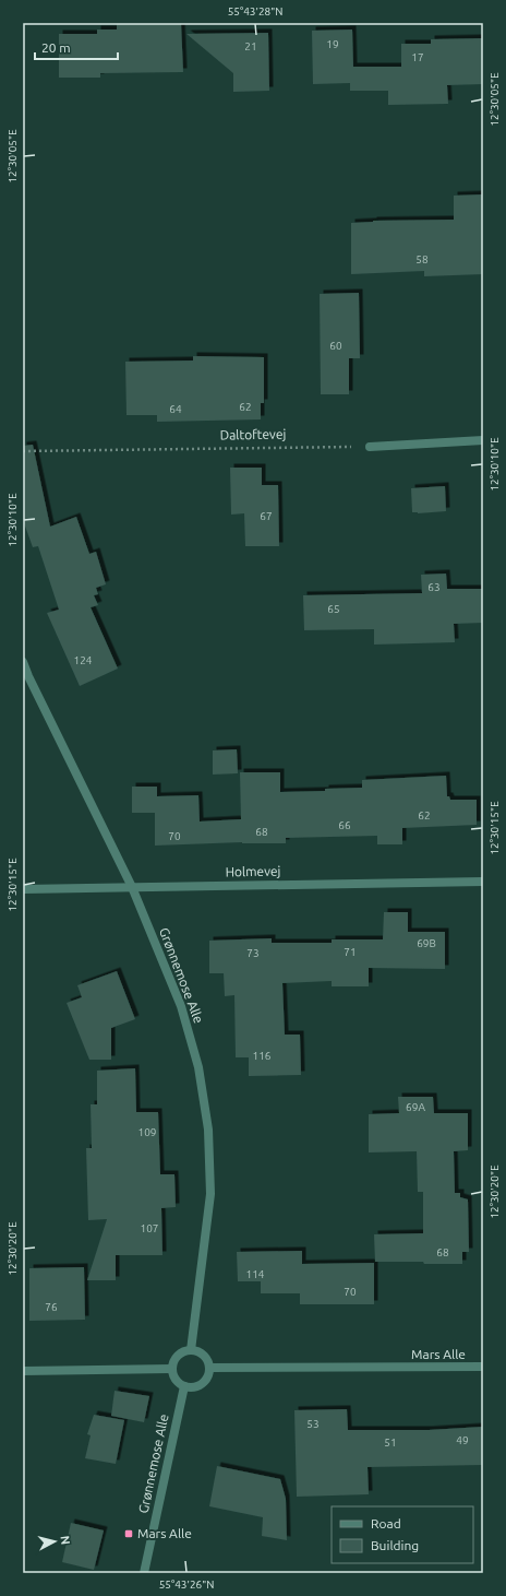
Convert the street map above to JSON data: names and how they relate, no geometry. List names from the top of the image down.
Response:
{
  "streets": {
    "street": ["Holmevej", "Grønnemose Alle", "Mars Alle"],
    "path": ["Daltoftevej"]
  },
  "crossings": [
    ["Holmevej", "Grønnemose Alle"],
    ["Grønnemose Alle", "Mars Alle"]
  ],
  "places": {
    "transit": ["Mars Alle"]
  },
  "house_numbers": [
    "19",
    "21",
    "17",
    "58",
    "60",
    "62",
    "64",
    "67",
    "63",
    "65",
    "124",
    "62",
    "66",
    "68",
    "70",
    "69B",
    "71",
    "73",
    "116",
    "69A",
    "109",
    "107",
    "68",
    "114",
    "70",
    "76",
    "53",
    "49",
    "51"
  ],
  "legend": ["Road", "Building"],
  "scale_bar": "20 m",
  "north": "right",
  "coordinates": [
    "55°43'28\"N",
    "12°30'05\"E",
    "12°30'10\"E",
    "12°30'15\"E",
    "12°30'20\"E",
    "55°43'26\"N"
  ]
}
